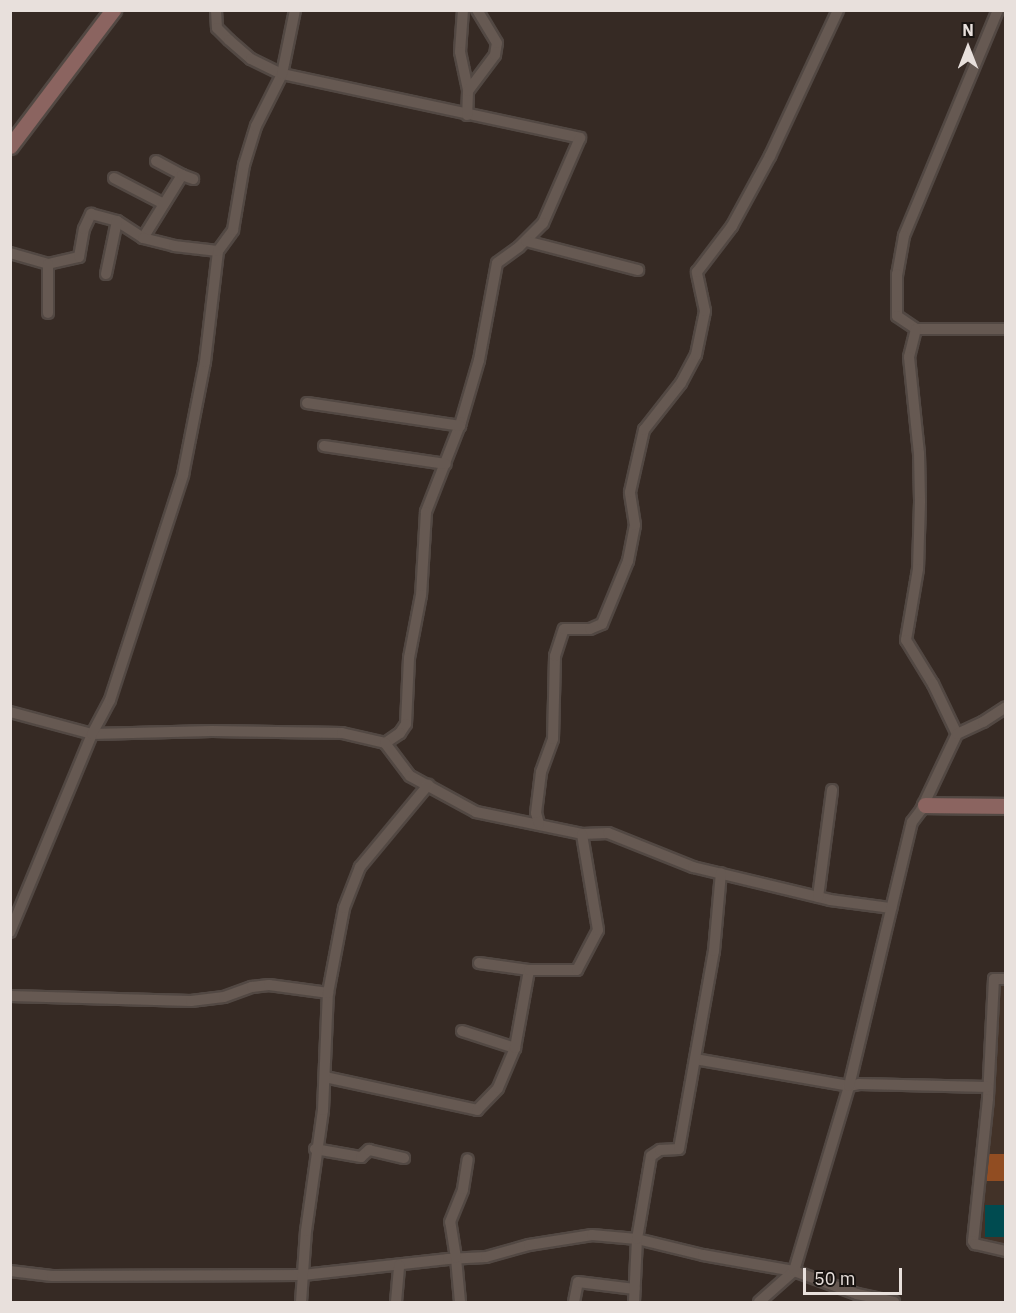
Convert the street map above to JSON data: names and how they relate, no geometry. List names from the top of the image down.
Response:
{
  "scale_bar": "50 m",
  "north": "top"
}
